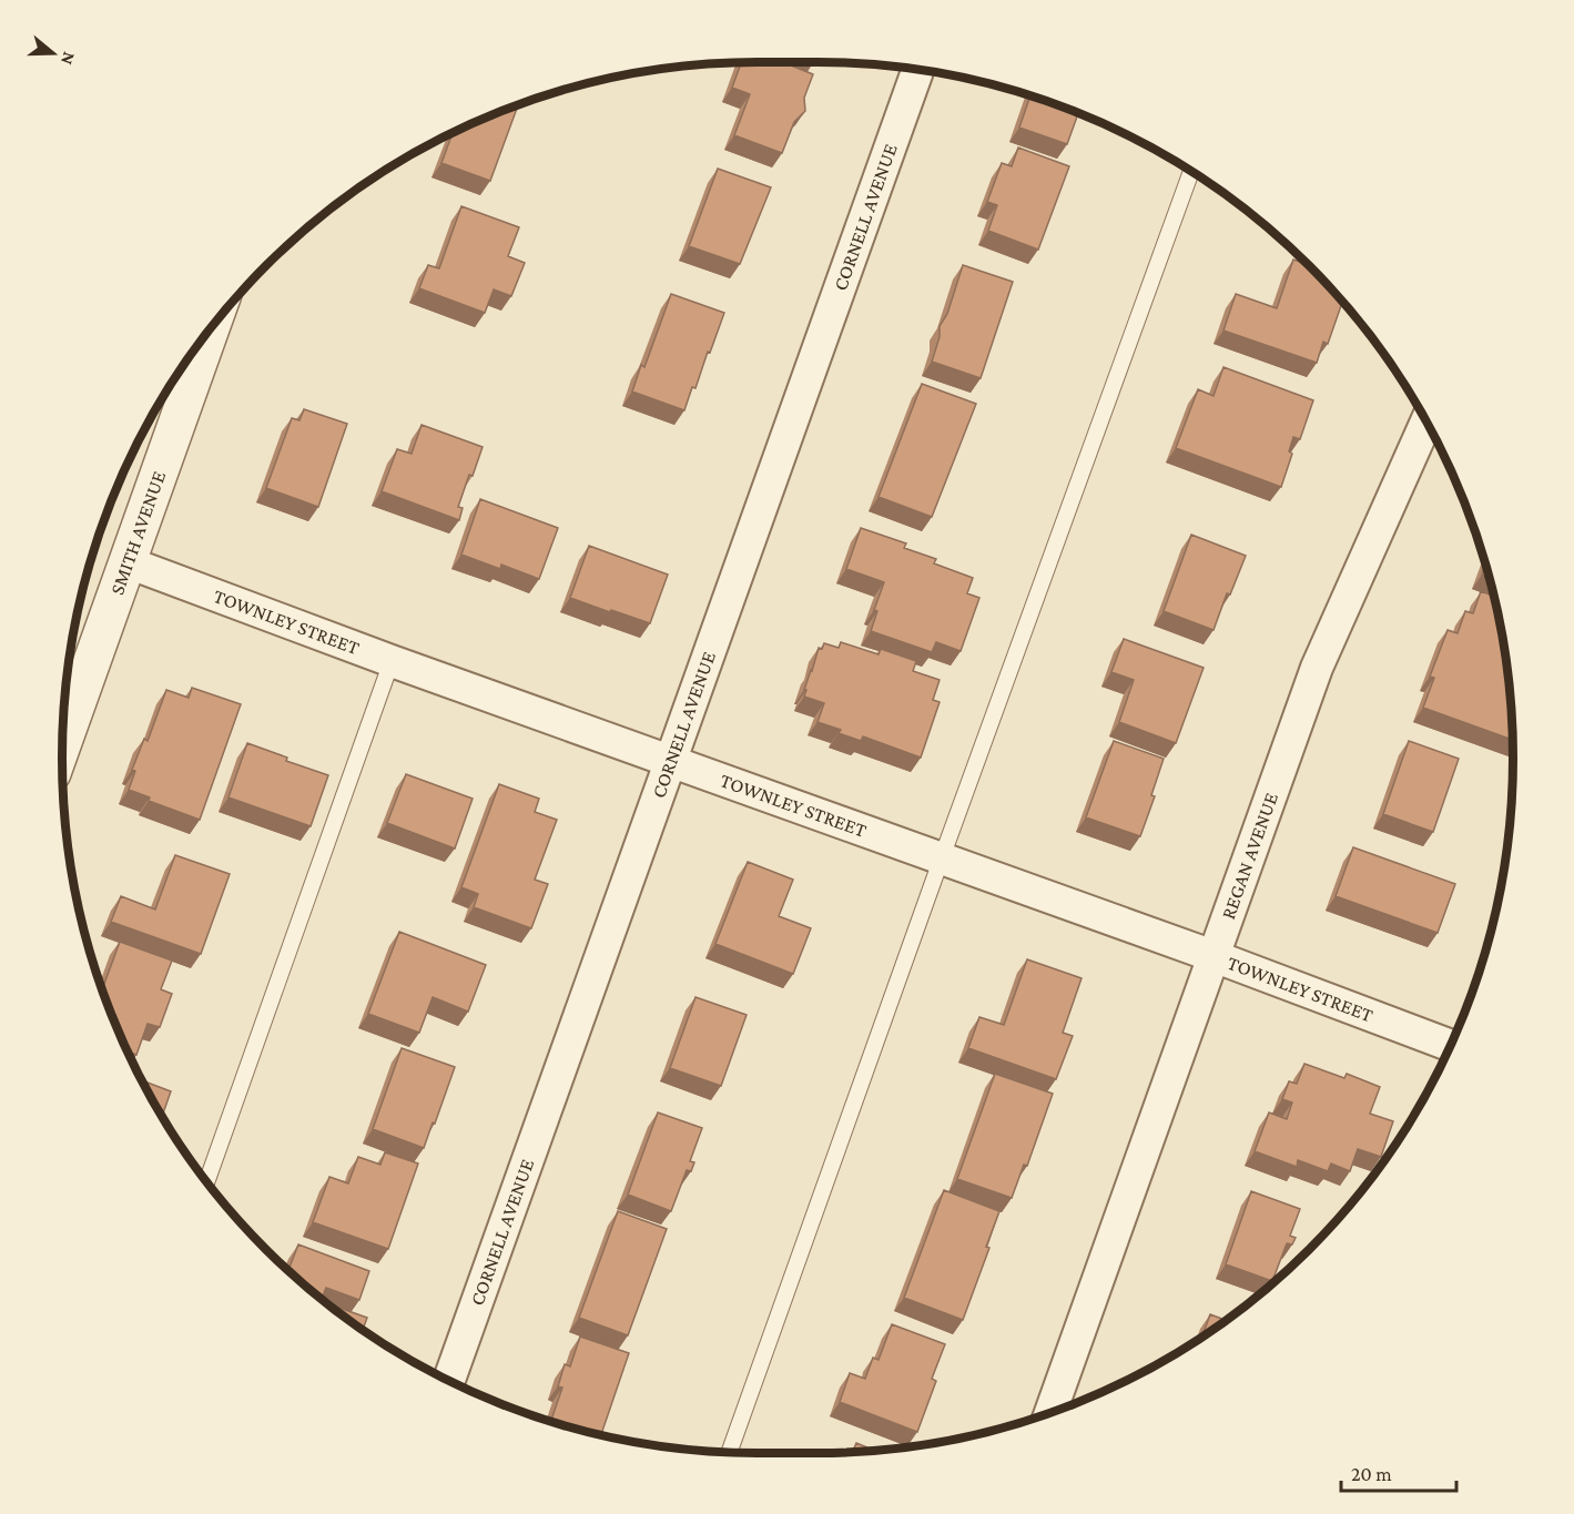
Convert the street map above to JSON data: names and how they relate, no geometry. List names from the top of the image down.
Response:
{
  "streets": {
    "street": [
      "CORNELL AVENUE",
      "SMITH AVENUE",
      "TOWNLEY STREET",
      "REGAN AVENUE"
    ]
  },
  "crossings": [
    ["CORNELL AVENUE", "TOWNLEY STREET"],
    ["SMITH AVENUE", "TOWNLEY STREET"],
    ["TOWNLEY STREET", "REGAN AVENUE"]
  ],
  "scale_bar": "20 m",
  "north": "right"
}
